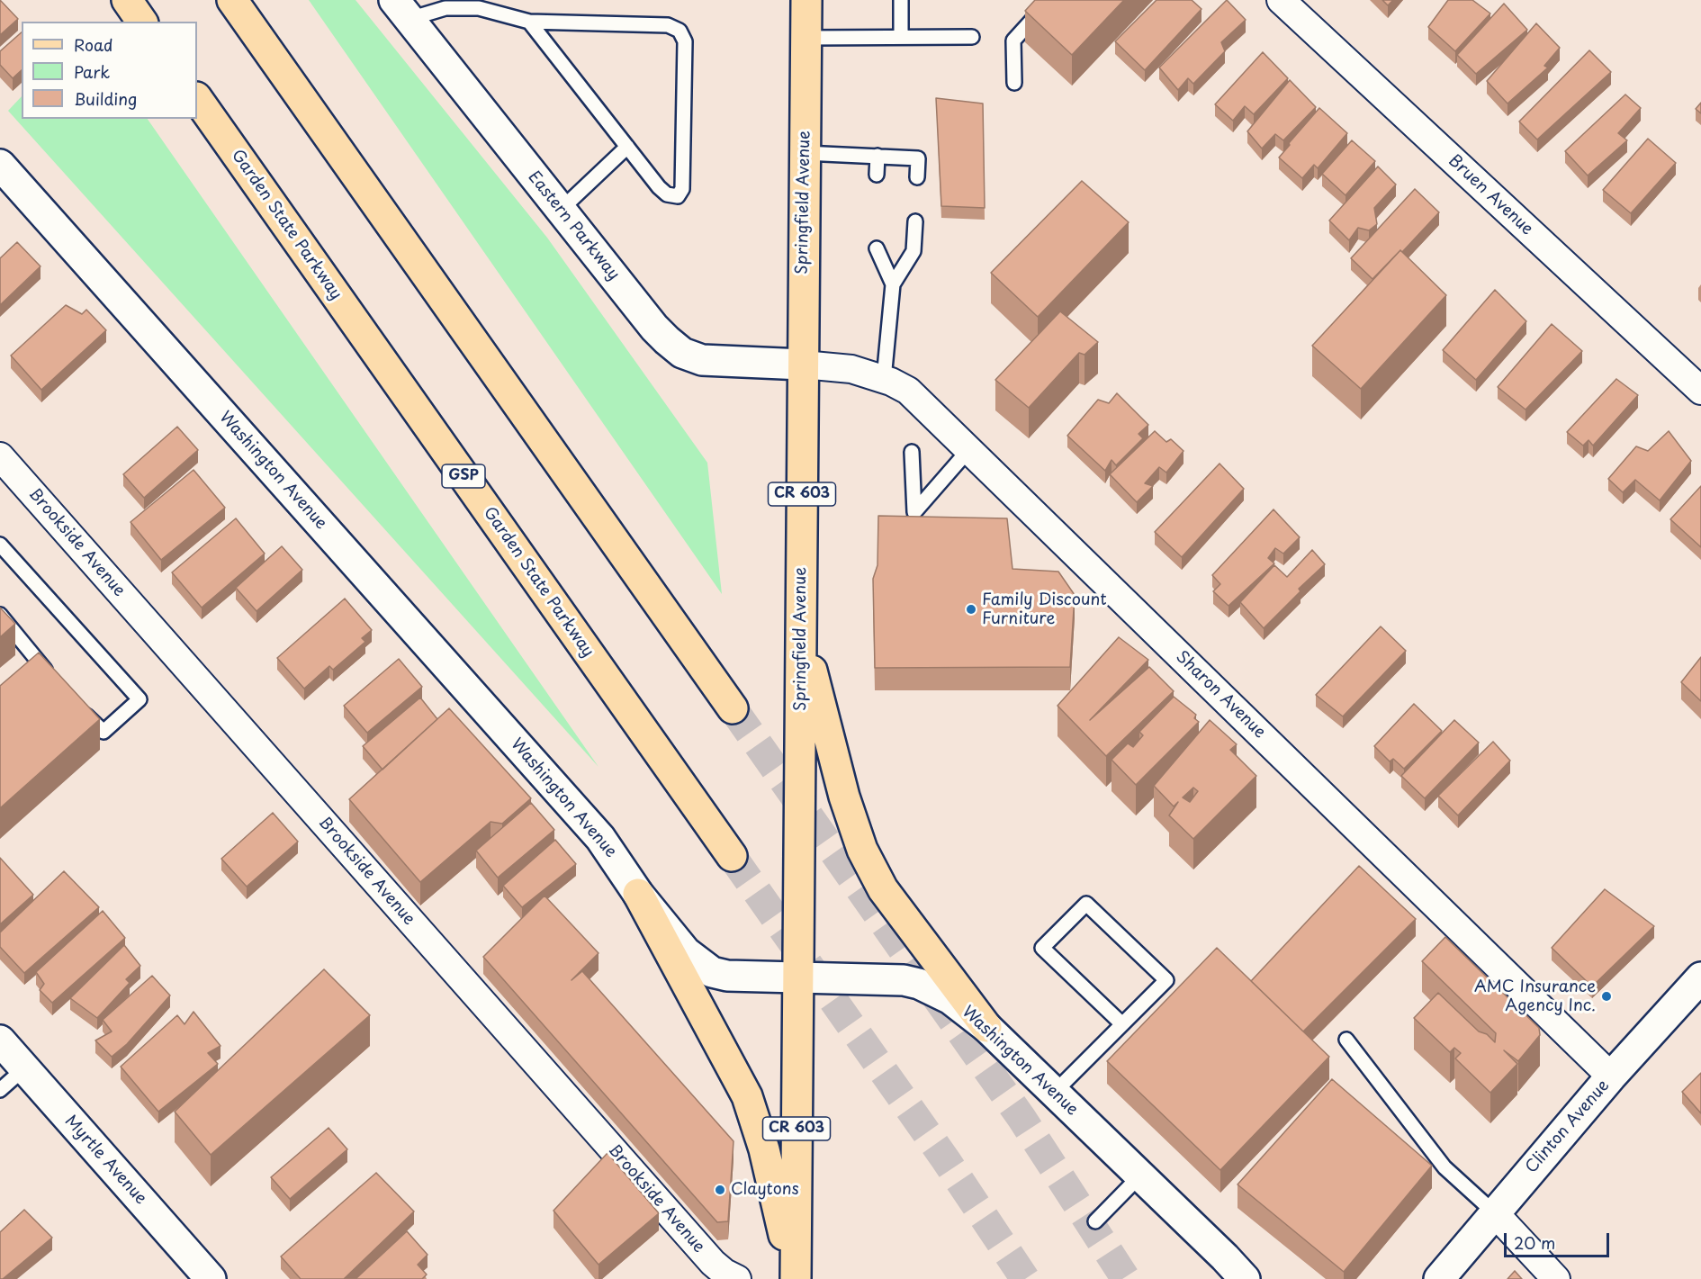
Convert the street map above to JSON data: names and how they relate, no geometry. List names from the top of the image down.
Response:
{
  "streets": {
    "main road": [
      "Springfield Avenue",
      "Garden State Parkway",
      "Eastern Parkway",
      "Washington Avenue",
      "GSP",
      "CR 603",
      "Clinton Avenue",
      "Myrtle Avenue"
    ],
    "street": ["Bruen Avenue", "Brookside Avenue", "Sharon Avenue"]
  },
  "crossings": [
    ["Springfield Avenue", "Eastern Parkway"],
    ["Springfield Avenue", "Washington Avenue"],
    ["Springfield Avenue", "Sharon Avenue"],
    ["Eastern Parkway", "Sharon Avenue"],
    ["Sharon Avenue", "Clinton Avenue"]
  ],
  "places": ["Family Discount Furniture", "AMC Insurance Agency Inc.", "Claytons"],
  "legend": ["Road", "Park", "Building"],
  "scale_bar": "20 m"
}
